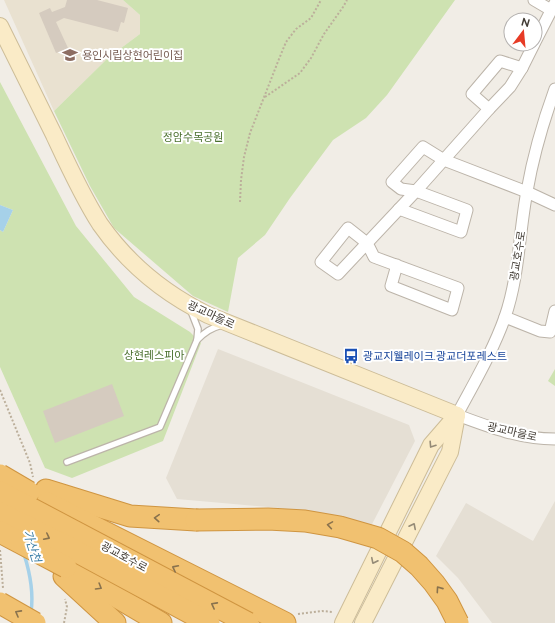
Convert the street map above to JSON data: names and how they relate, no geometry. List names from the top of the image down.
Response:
{
  "streets": {
    "highway": ["광교호수로"],
    "street": ["광교마을로"]
  },
  "crossings": [
    ["광교호수로", "광교마을로"]
  ],
  "water": ["가산천"],
  "parks": ["정암수목공원", "상현레스피아"],
  "places": {
    "school or university": ["용인시립상현어린이집"],
    "bus stop": ["광교지웰레이크.광교더포레스트"]
  },
  "north": "top"
}
